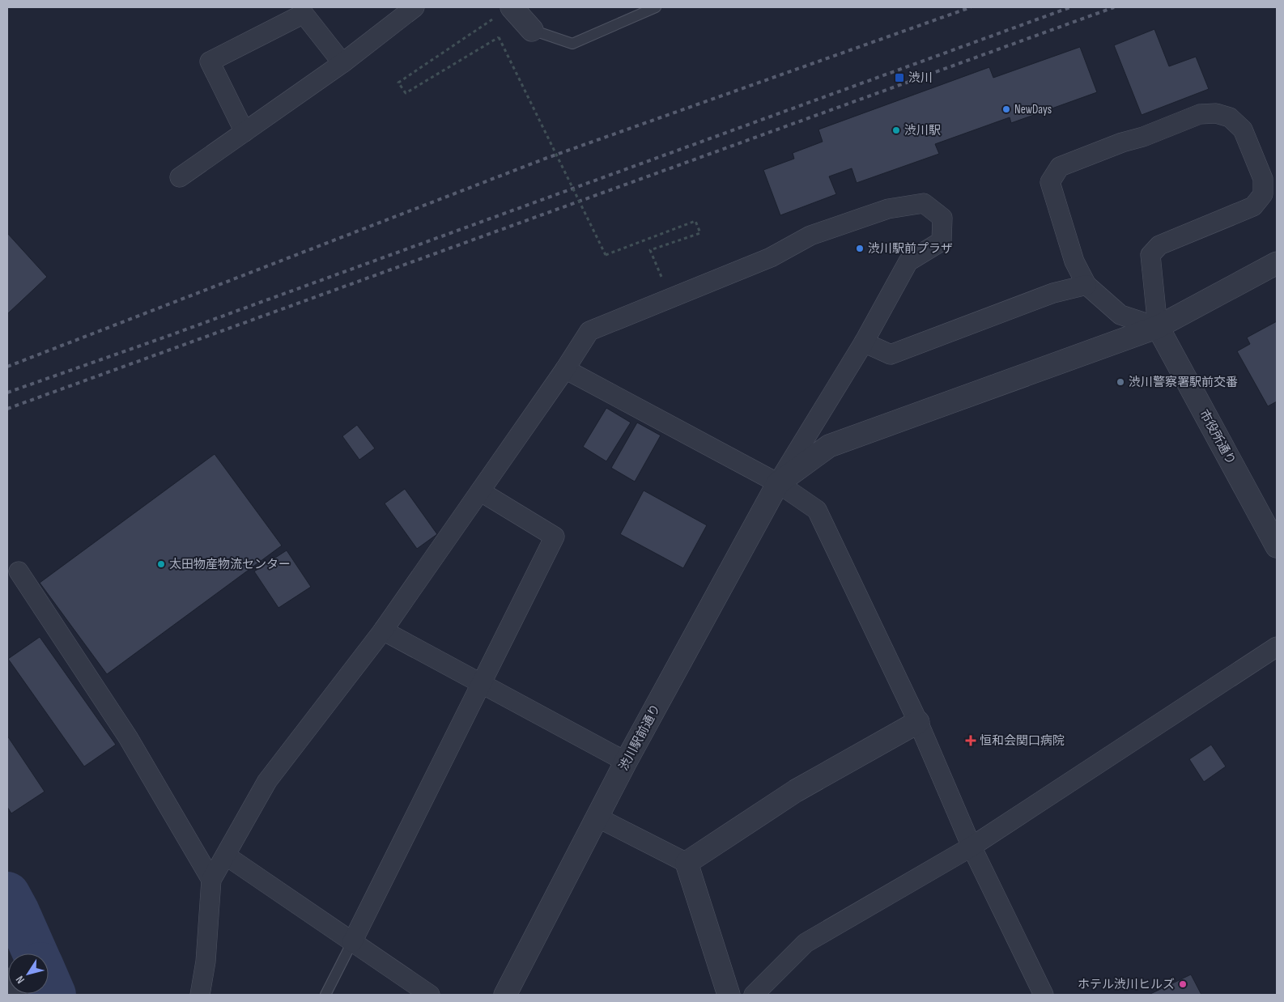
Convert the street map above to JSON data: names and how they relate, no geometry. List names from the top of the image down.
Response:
{
  "streets": {
    "street": ["市役所通り", "渋川駅前通り"]
  },
  "places": {
    "transit": ["渋川"],
    "other": [
      "NewDays",
      "渋川駅",
      "渋川駅前プラザ",
      "渋川警察署駅前交番",
      "太田物産物流センター",
      "ホテル渋川ヒルズ"
    ],
    "health": ["恒和会関口病院"]
  },
  "north": "bottom left"
}
